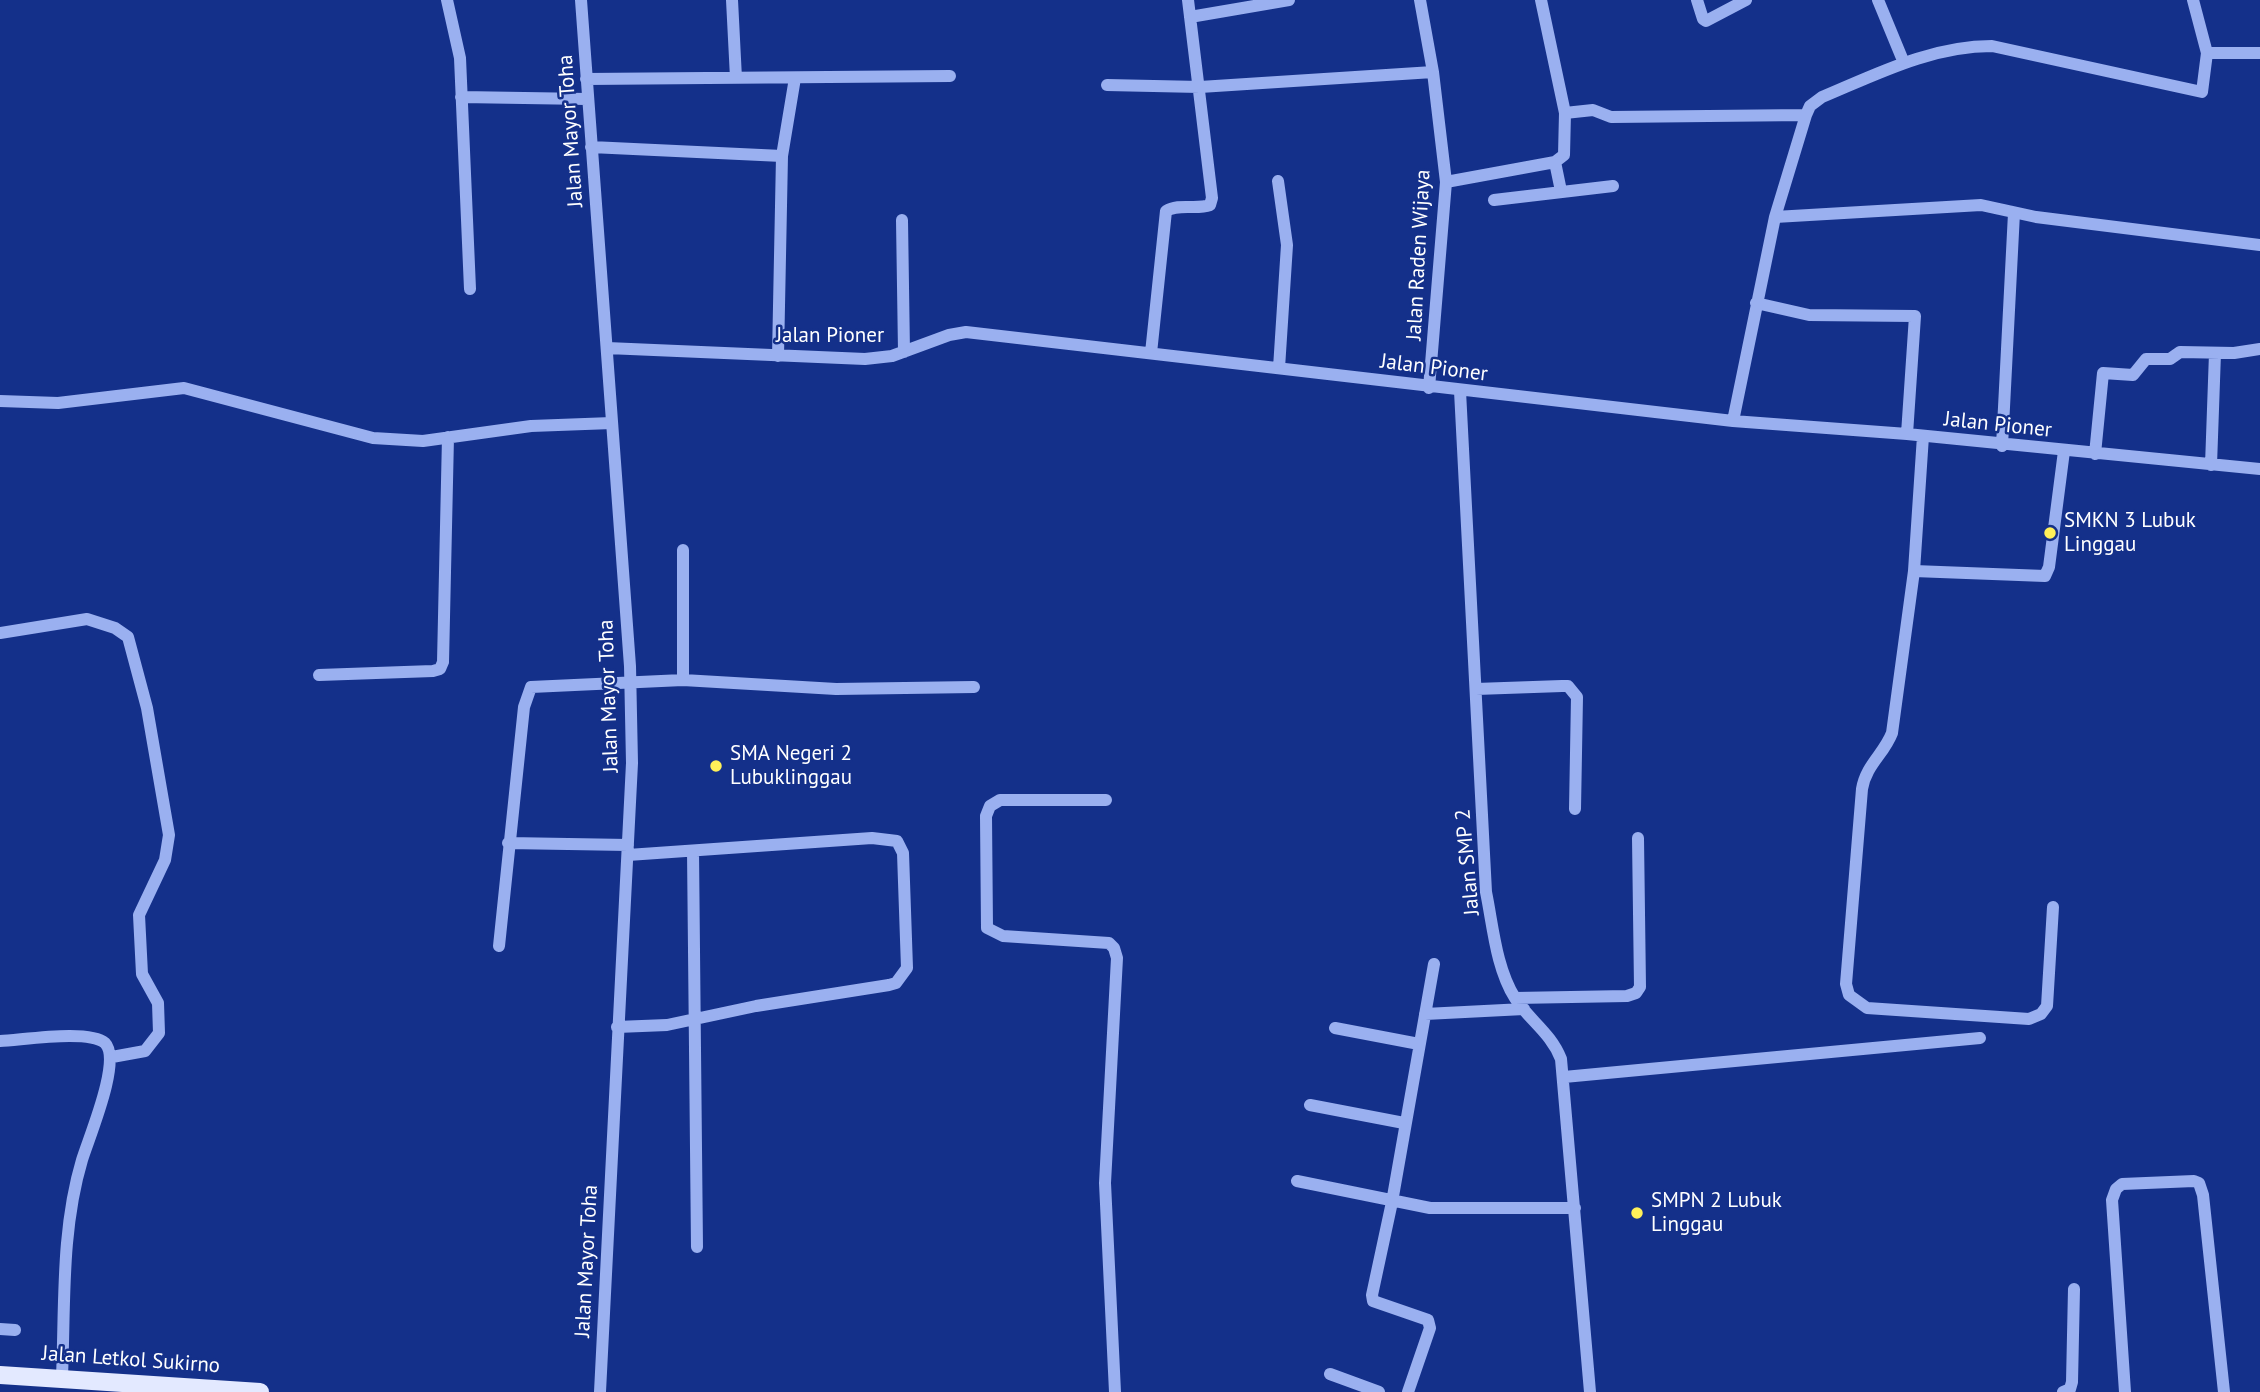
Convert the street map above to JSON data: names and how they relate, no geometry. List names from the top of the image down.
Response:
{
  "streets": {
    "main road": ["Jalan Letkol Sukirno"],
    "street": [
      "Jalan Mayor Toha",
      "Jalan Raden Wijaya",
      "Jalan Pioner",
      "Jalan SMP 2"
    ]
  },
  "crossings": [
    ["Jalan Mayor Toha", "Jalan Pioner"],
    ["Jalan Raden Wijaya", "Jalan Pioner"],
    ["Jalan Pioner", "Jalan SMP 2"]
  ],
  "places": ["SMKN 3 Lubuk Linggau", "SMA Negeri 2 Lubuklinggau", "SMPN 2 Lubuk Linggau"]
}
